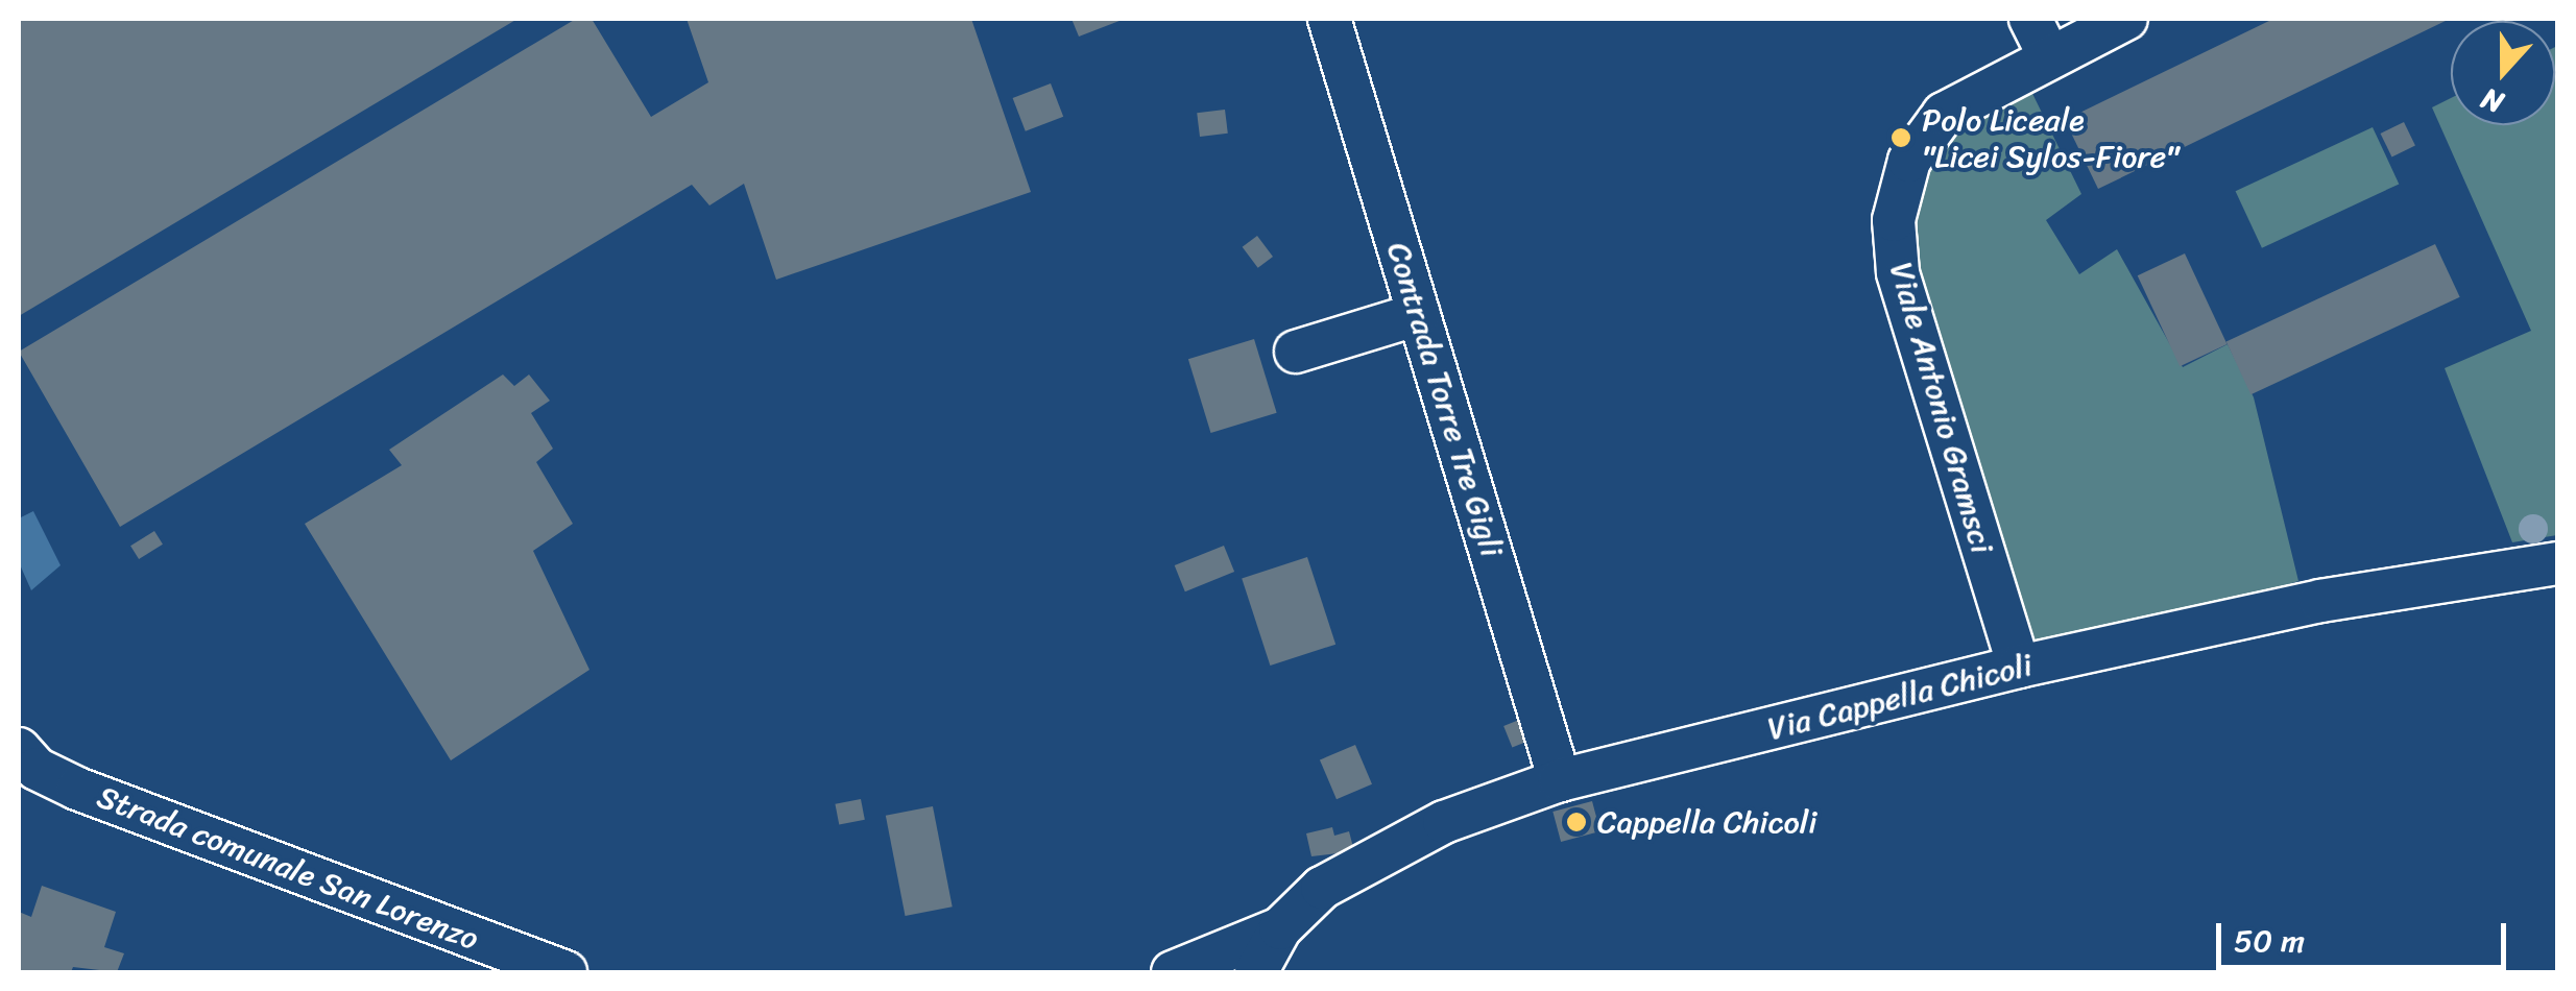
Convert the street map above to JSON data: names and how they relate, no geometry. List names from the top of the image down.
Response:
{
  "streets": {
    "street": [
      "Contrada Torre Tre Gigli",
      "Viale Antonio Gramsci",
      "Via Cappella Chicoli",
      "Strada comunale San Lorenzo"
    ]
  },
  "crossings": [
    ["Contrada Torre Tre Gigli", "Via Cappella Chicoli"],
    ["Viale Antonio Gramsci", "Via Cappella Chicoli"]
  ],
  "places": ["Polo Liceale \"Licei Sylos-Fiore\"", "Cappella Chicoli"],
  "scale_bar": "50 m",
  "north": "bottom"
}
